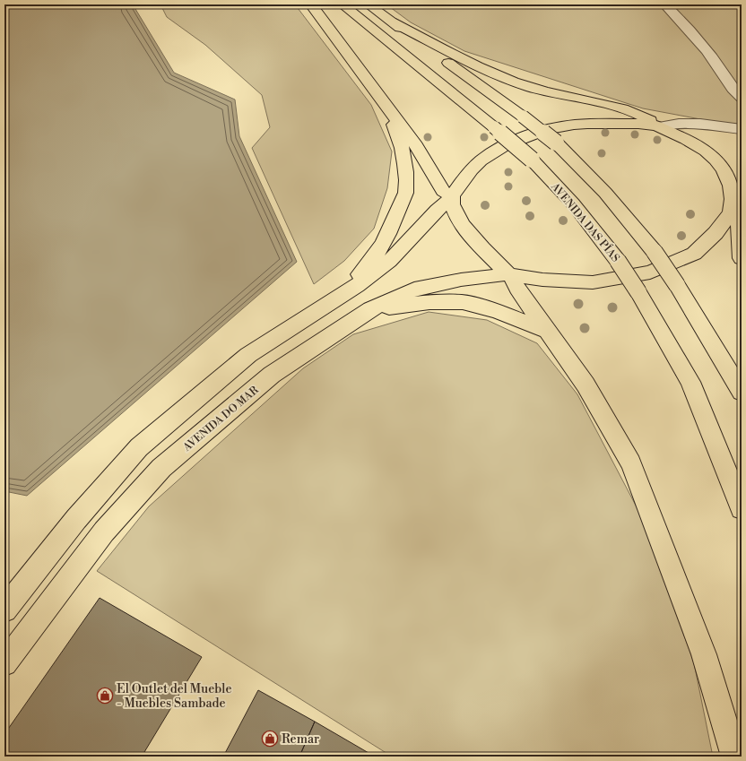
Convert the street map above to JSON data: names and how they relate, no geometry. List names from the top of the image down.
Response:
{
  "streets": {
    "highway": ["AVENIDA DAS PÍAS", "AVENIDA DO MAR"]
  },
  "places": {
    "shop": ["El Outlet del Mueble - Muebles Sambade", "Remar"]
  }
}
